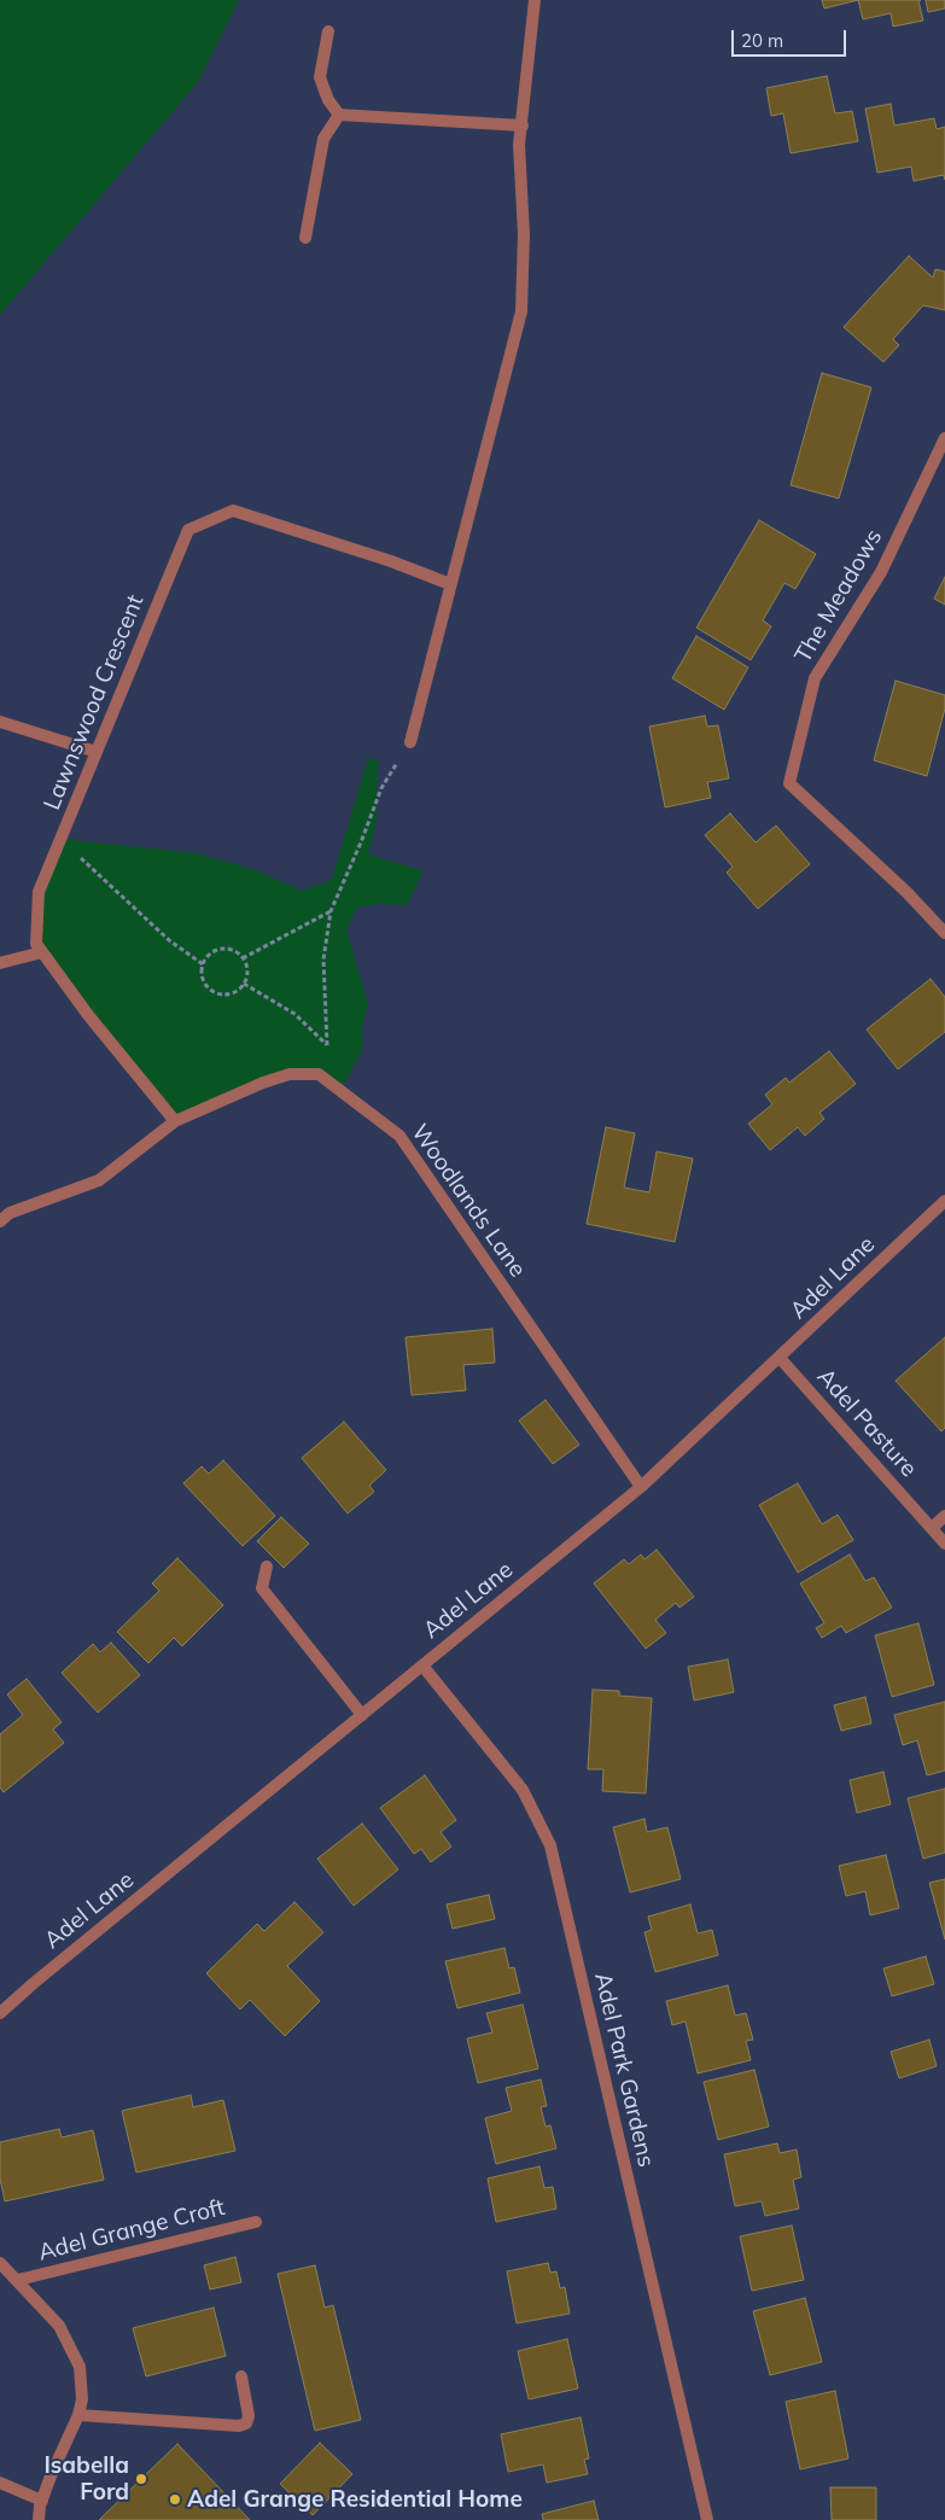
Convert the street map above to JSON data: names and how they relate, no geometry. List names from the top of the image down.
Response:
{
  "streets": {
    "street": [
      "The Meadows",
      "Lawnswood Crescent",
      "Woodlands Lane",
      "Adel Lane",
      "Adel Pasture",
      "Adel Park Gardens",
      "Adel Grange Croft"
    ]
  },
  "crossings": [
    ["Woodlands Lane", "Adel Lane"],
    ["Adel Lane", "Adel Pasture"],
    ["Adel Lane", "Adel Park Gardens"]
  ],
  "places": ["Isabella Ford", "Adel Grange Residential Home"],
  "scale_bar": "20 m"
}
